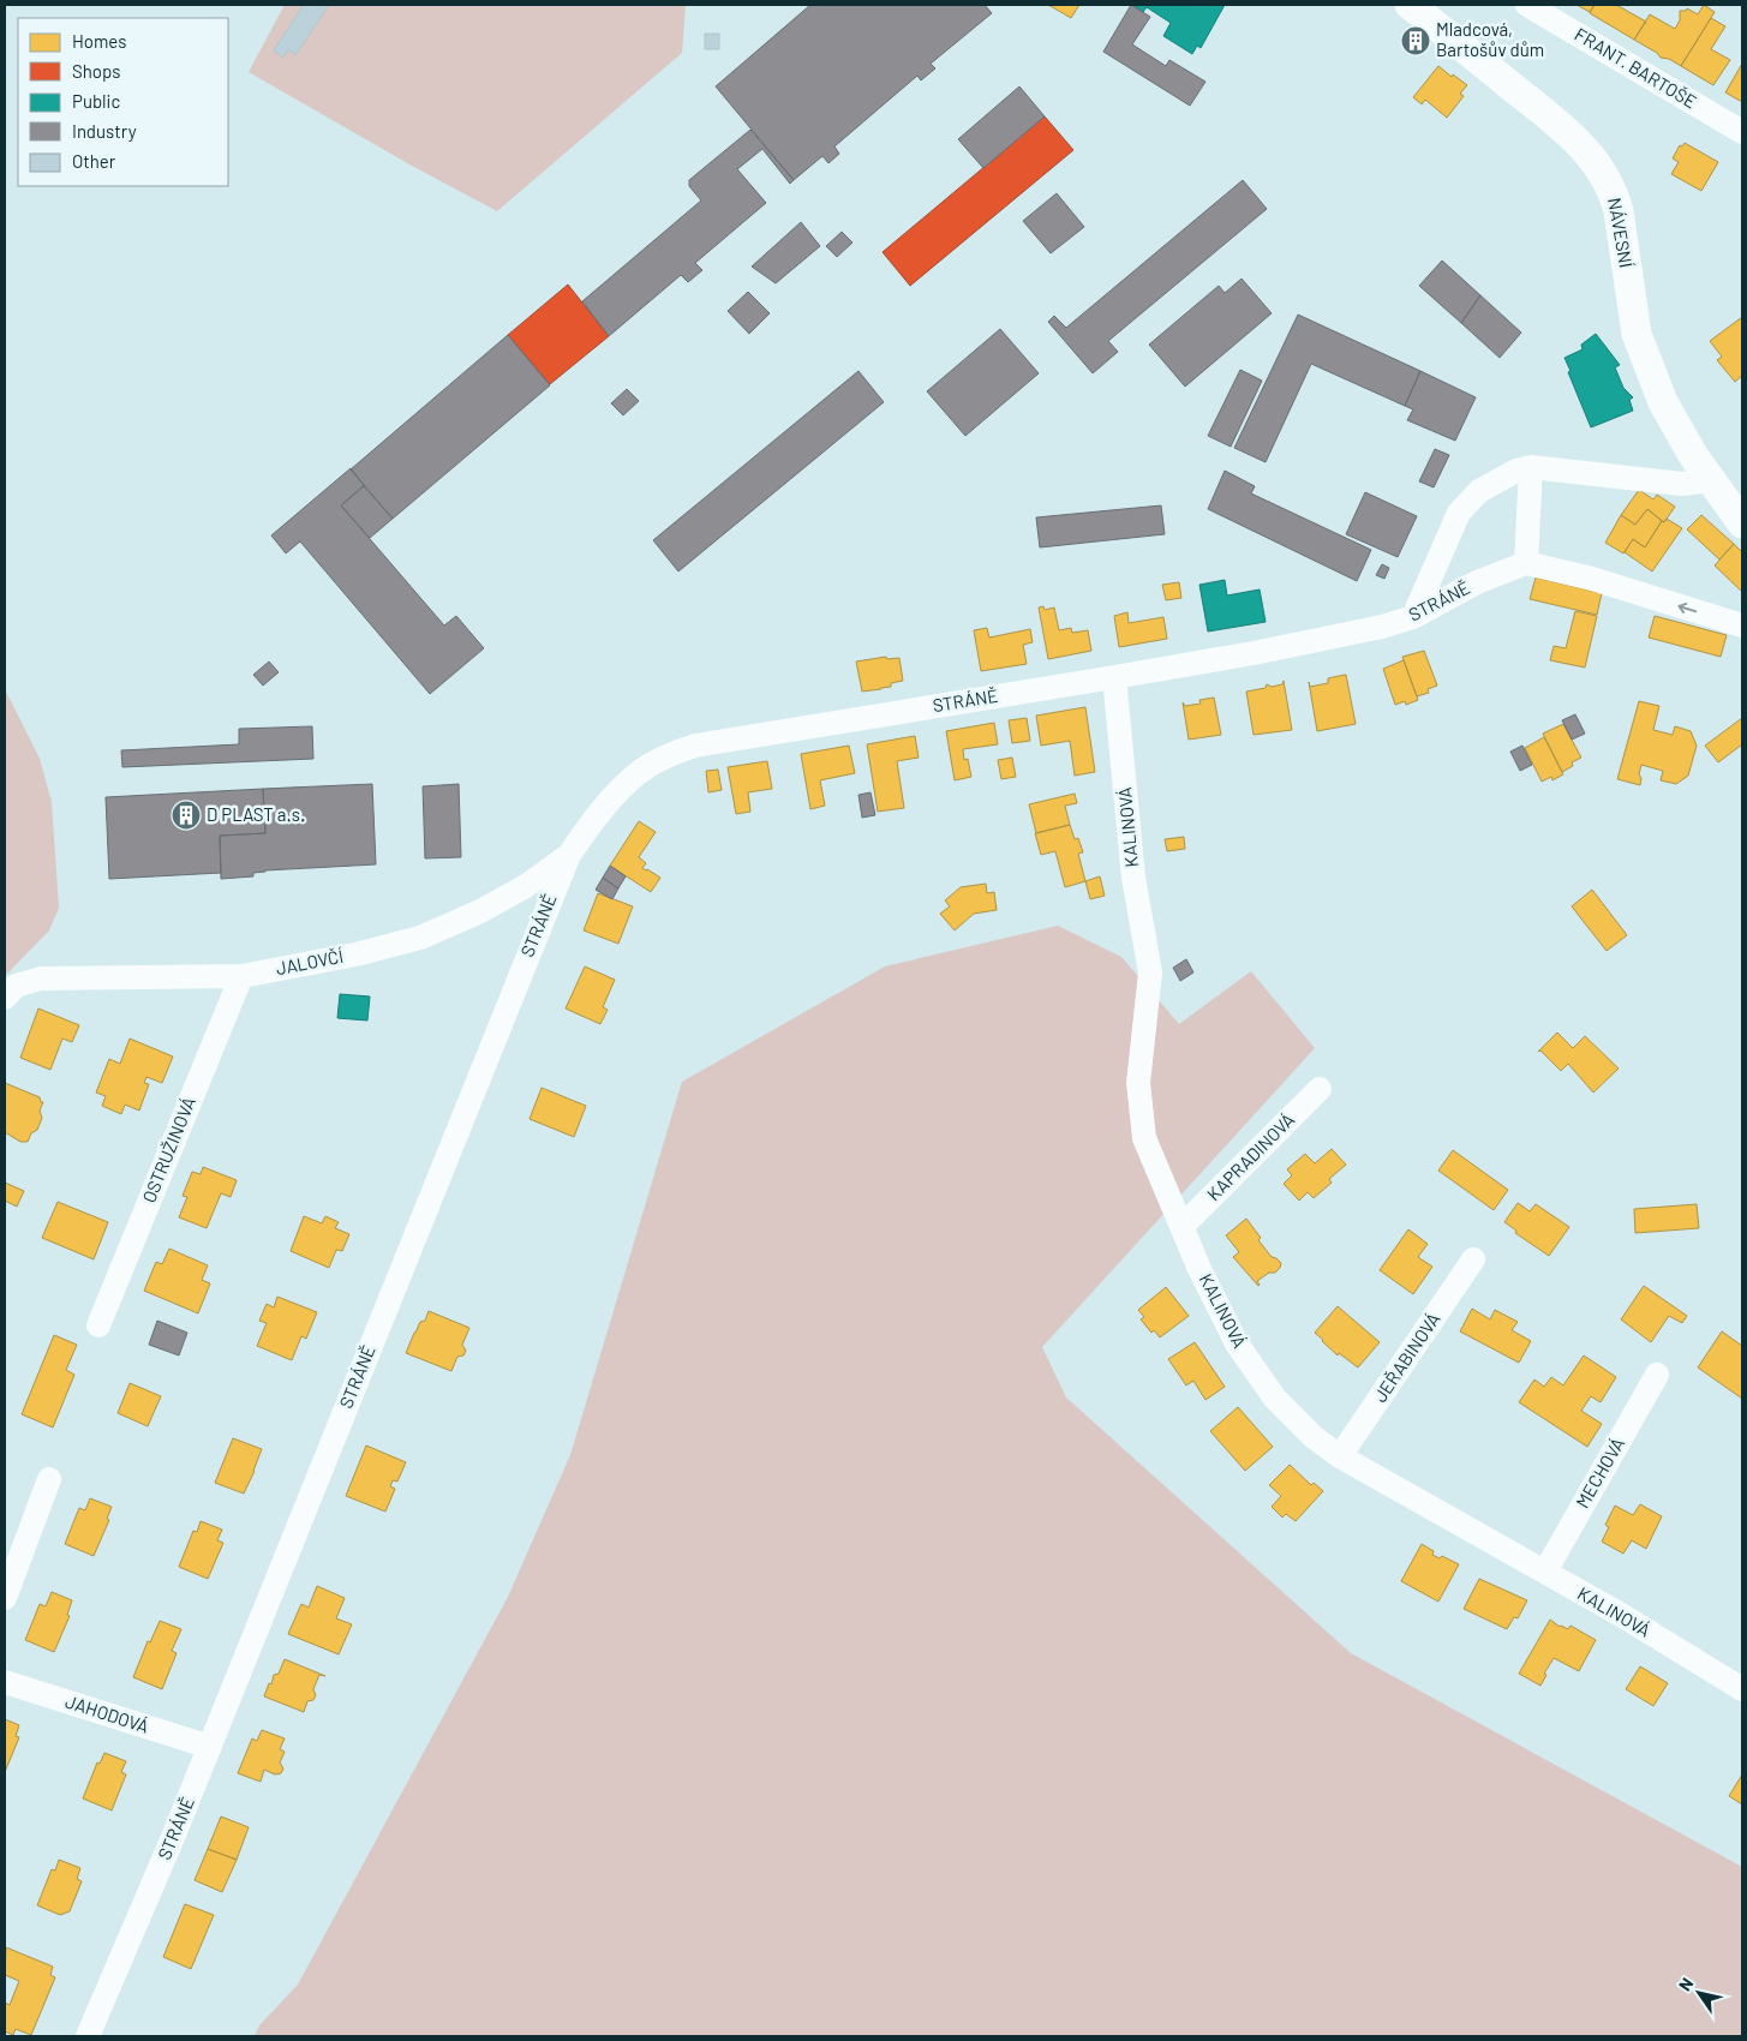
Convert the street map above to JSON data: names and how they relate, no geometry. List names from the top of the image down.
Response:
{
  "streets": {
    "street": [
      "FRANT. BARTOŠE",
      "NÁVESNÍ",
      "STRÁNĚ",
      "KALINOVÁ",
      "JALOVČÍ",
      "OSTRUŽINOVÁ",
      "KAPRADINOVÁ",
      "JEŘABINOVÁ",
      "MECHOVÁ",
      "JAHODOVÁ"
    ]
  },
  "crossings": [
    ["STRÁNĚ", "KALINOVÁ"],
    ["STRÁNĚ", "JALOVČÍ"],
    ["STRÁNĚ", "JAHODOVÁ"],
    ["KALINOVÁ", "KAPRADINOVÁ"],
    ["KALINOVÁ", "JEŘABINOVÁ"],
    ["KALINOVÁ", "MECHOVÁ"],
    ["JALOVČÍ", "OSTRUŽINOVÁ"]
  ],
  "places": {
    "building": ["Mladcová, Bartošův dům", "D PLAST a.s."]
  },
  "legend": [
    "Homes",
    "Shops",
    "Public",
    "Industry",
    "Other"
  ],
  "north": "top left"
}
